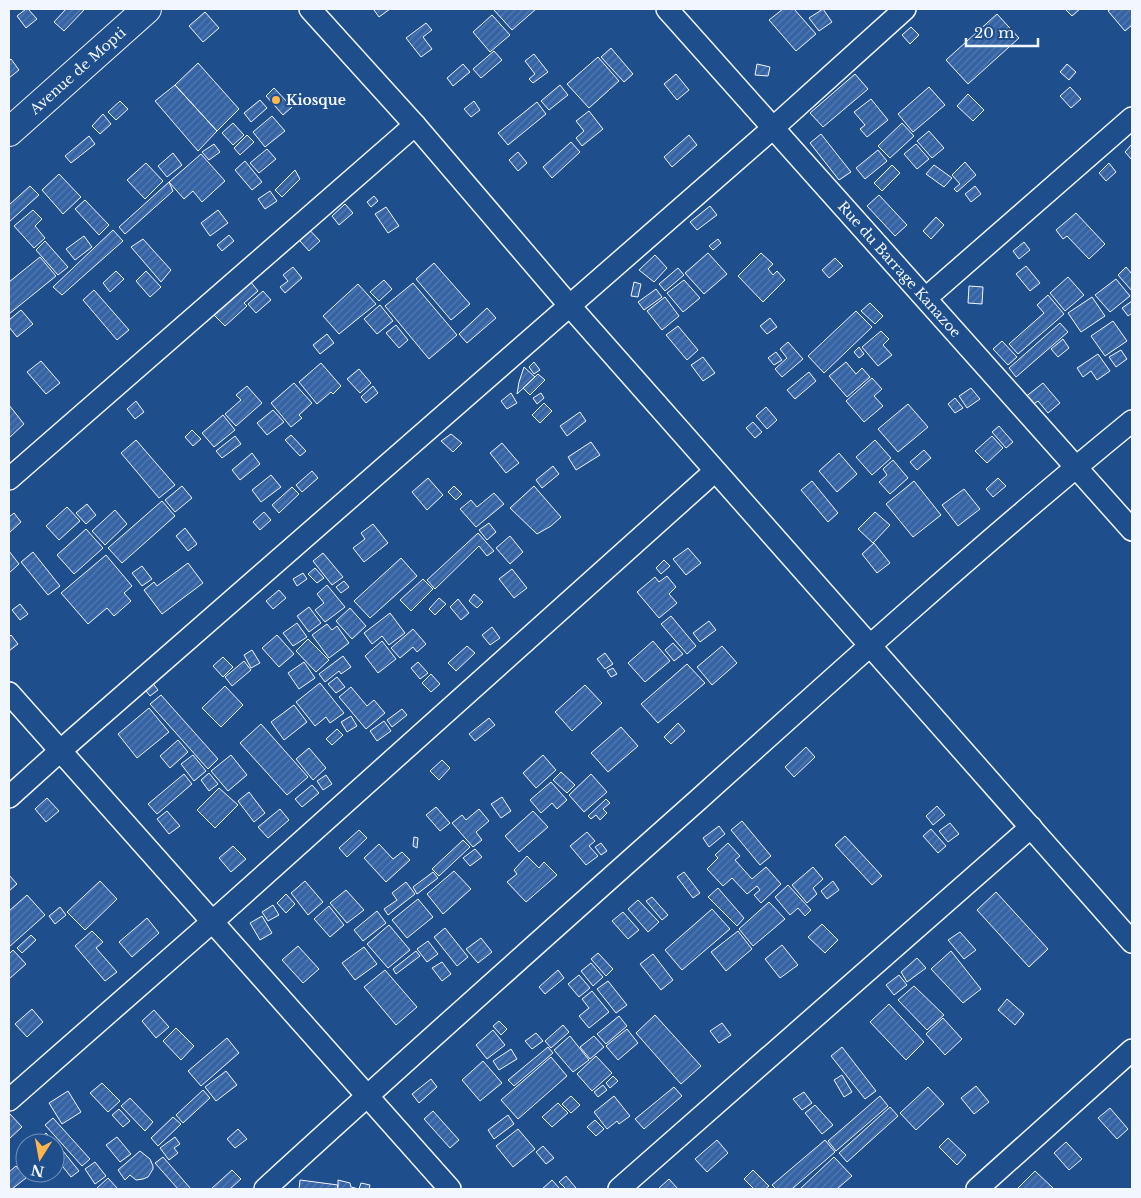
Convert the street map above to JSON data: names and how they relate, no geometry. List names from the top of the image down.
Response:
{
  "streets": {
    "street": ["Avenue de Mopti", "Rue du Barrage Kanazoe"]
  },
  "places": ["Kiosque"],
  "scale_bar": "20 m",
  "north": "bottom"
}
